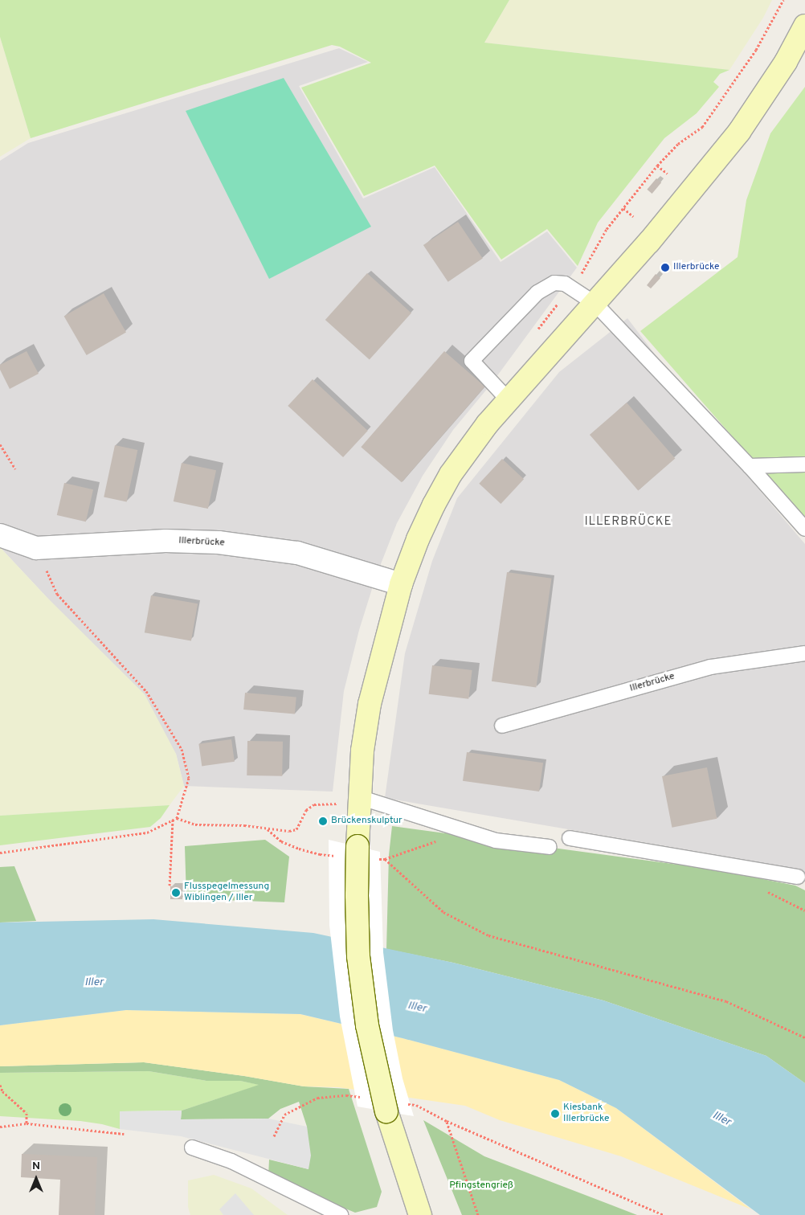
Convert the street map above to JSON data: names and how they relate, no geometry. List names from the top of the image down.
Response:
{
  "streets": {
    "street": ["Illerbrücke"]
  },
  "districts": ["ILLERBRÜCKE"],
  "water": ["Iller"],
  "parks": ["Pfingstengrieß"],
  "places": [
    "Illerbrücke",
    "Brückenskulptur",
    "Flusspegelmessung Wiblingen / Iller",
    "Kiesbank Illerbrücke"
  ],
  "north": "top"
}
